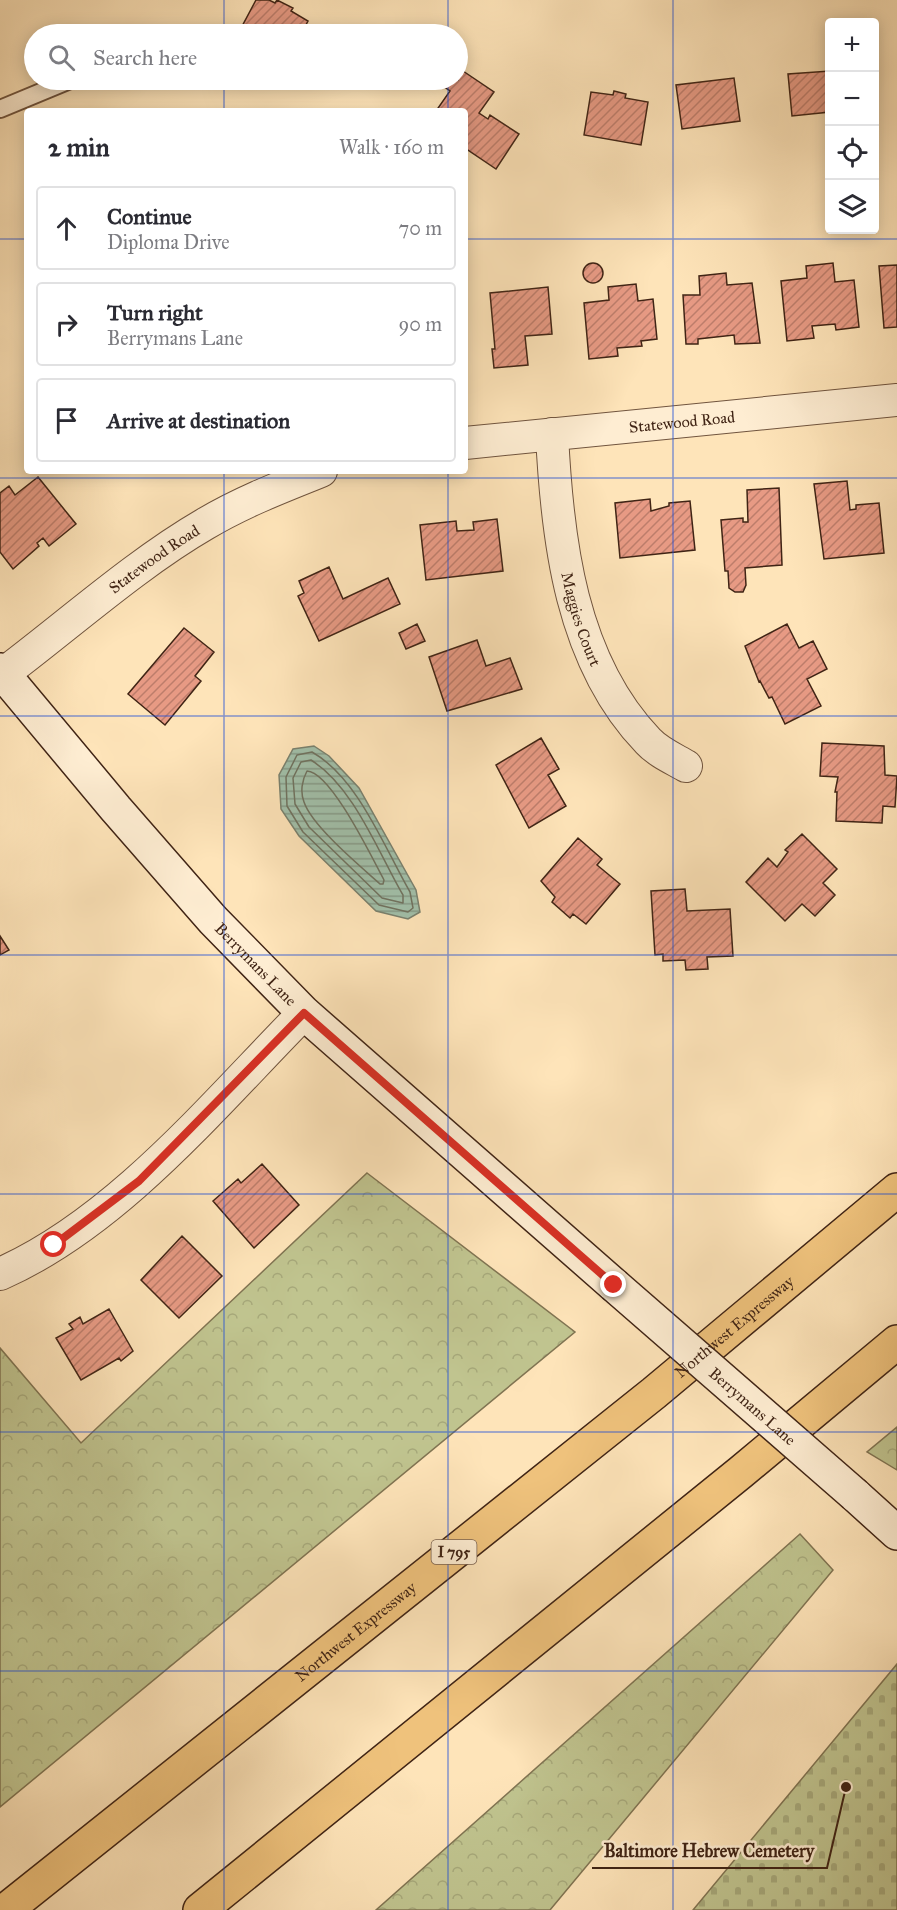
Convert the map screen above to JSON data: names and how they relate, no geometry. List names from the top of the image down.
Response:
{
  "streets": {
    "highway": ["Northwest Expressway", "I 795"],
    "street": ["Statewood Road", "Maggies Court", "Berrymans Lane"]
  },
  "crossings": [
    ["Statewood Road", "Maggies Court"],
    ["Statewood Road", "Berrymans Lane"]
  ],
  "places": ["Baltimore Hebrew Cemetery"],
  "page": {
    "map_buttons": ["+", "−"],
    "search": "Search here",
    "heading": ["2 min", "Walk · 160 m"],
    "list": [
      ["Continue", "Diploma Drive", "70 m"],
      ["Turn right", "Berrymans Lane", "90 m"],
      "Arrive at destination"
    ]
  }
}
